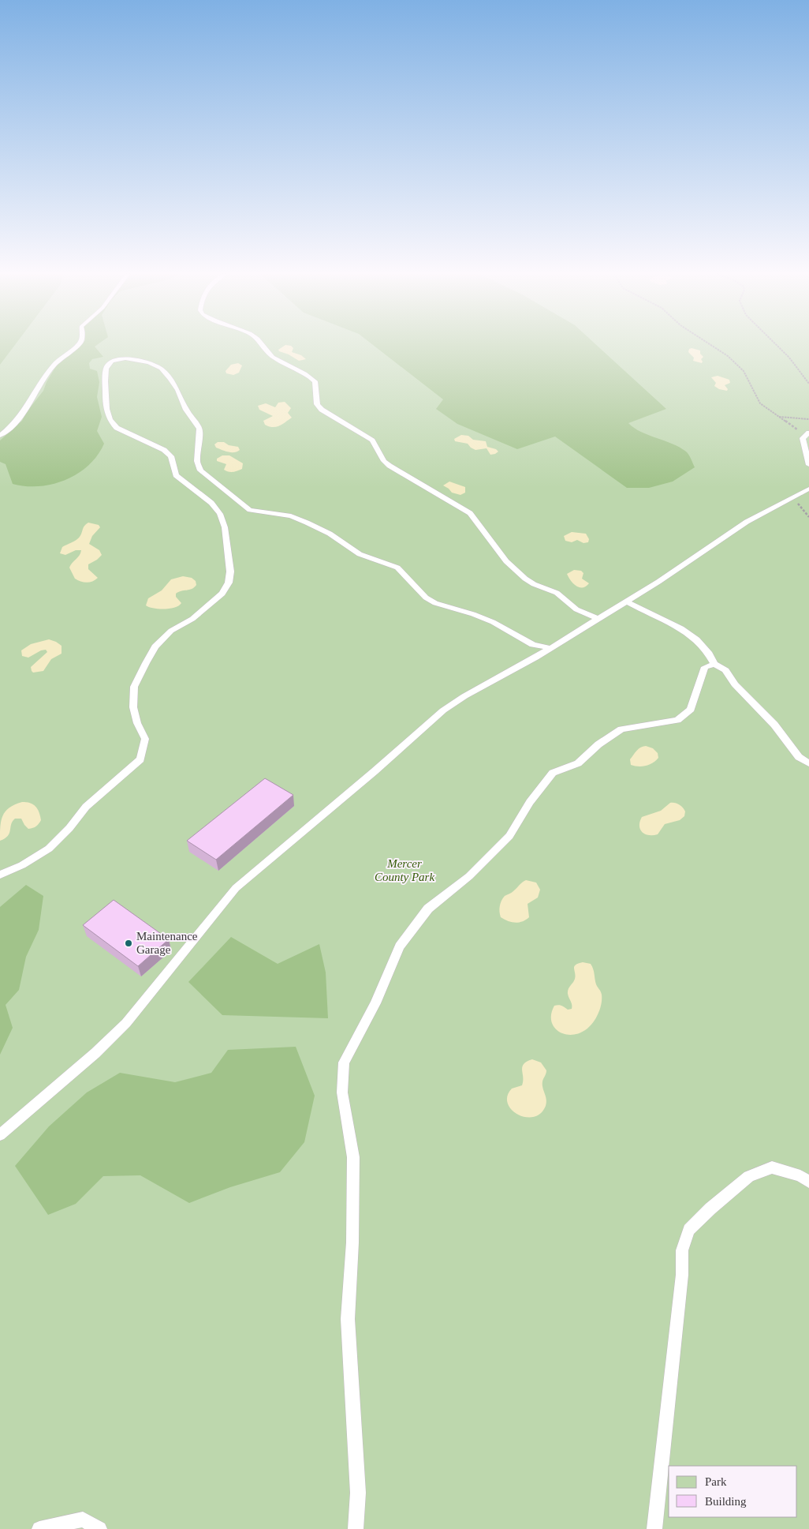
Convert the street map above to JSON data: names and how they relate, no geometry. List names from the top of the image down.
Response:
{
  "parks": ["Mercer County Park"],
  "places": ["Maintenance Garage"],
  "legend": ["Park", "Building"]
}
